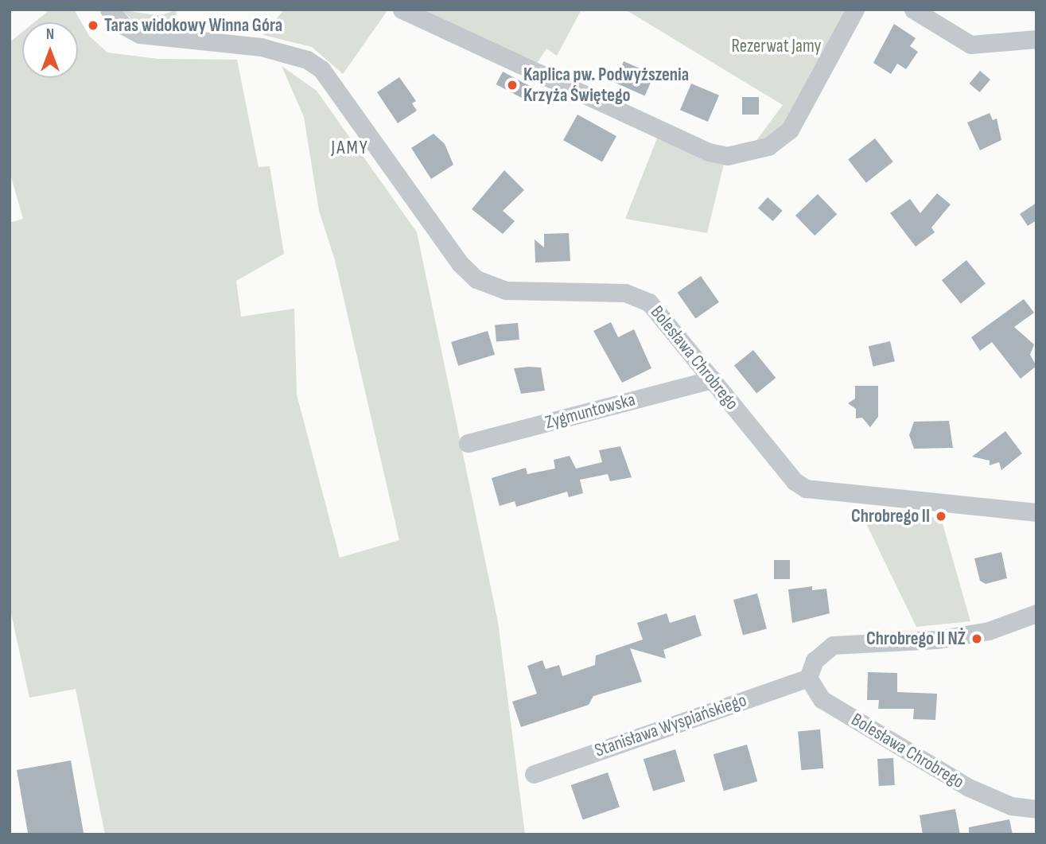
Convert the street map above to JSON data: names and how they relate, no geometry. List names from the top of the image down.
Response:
{
  "streets": {
    "street": ["Bolesława Chrobrego", "Zygmuntowska", "Stanisława Wyspiańskiego"]
  },
  "crossings": [
    ["Bolesława Chrobrego", "Zygmuntowska"],
    ["Bolesława Chrobrego", "Stanisława Wyspiańskiego"]
  ],
  "districts": ["JAMY"],
  "parks": ["Rezerwat Jamy"],
  "places": [
    "Taras widokowy Winna Góra",
    "Kaplica pw. Podwyższenia Krzyża Świętego",
    "Chrobrego II",
    "Chrobrego II NŻ"
  ],
  "north": "top"
}
